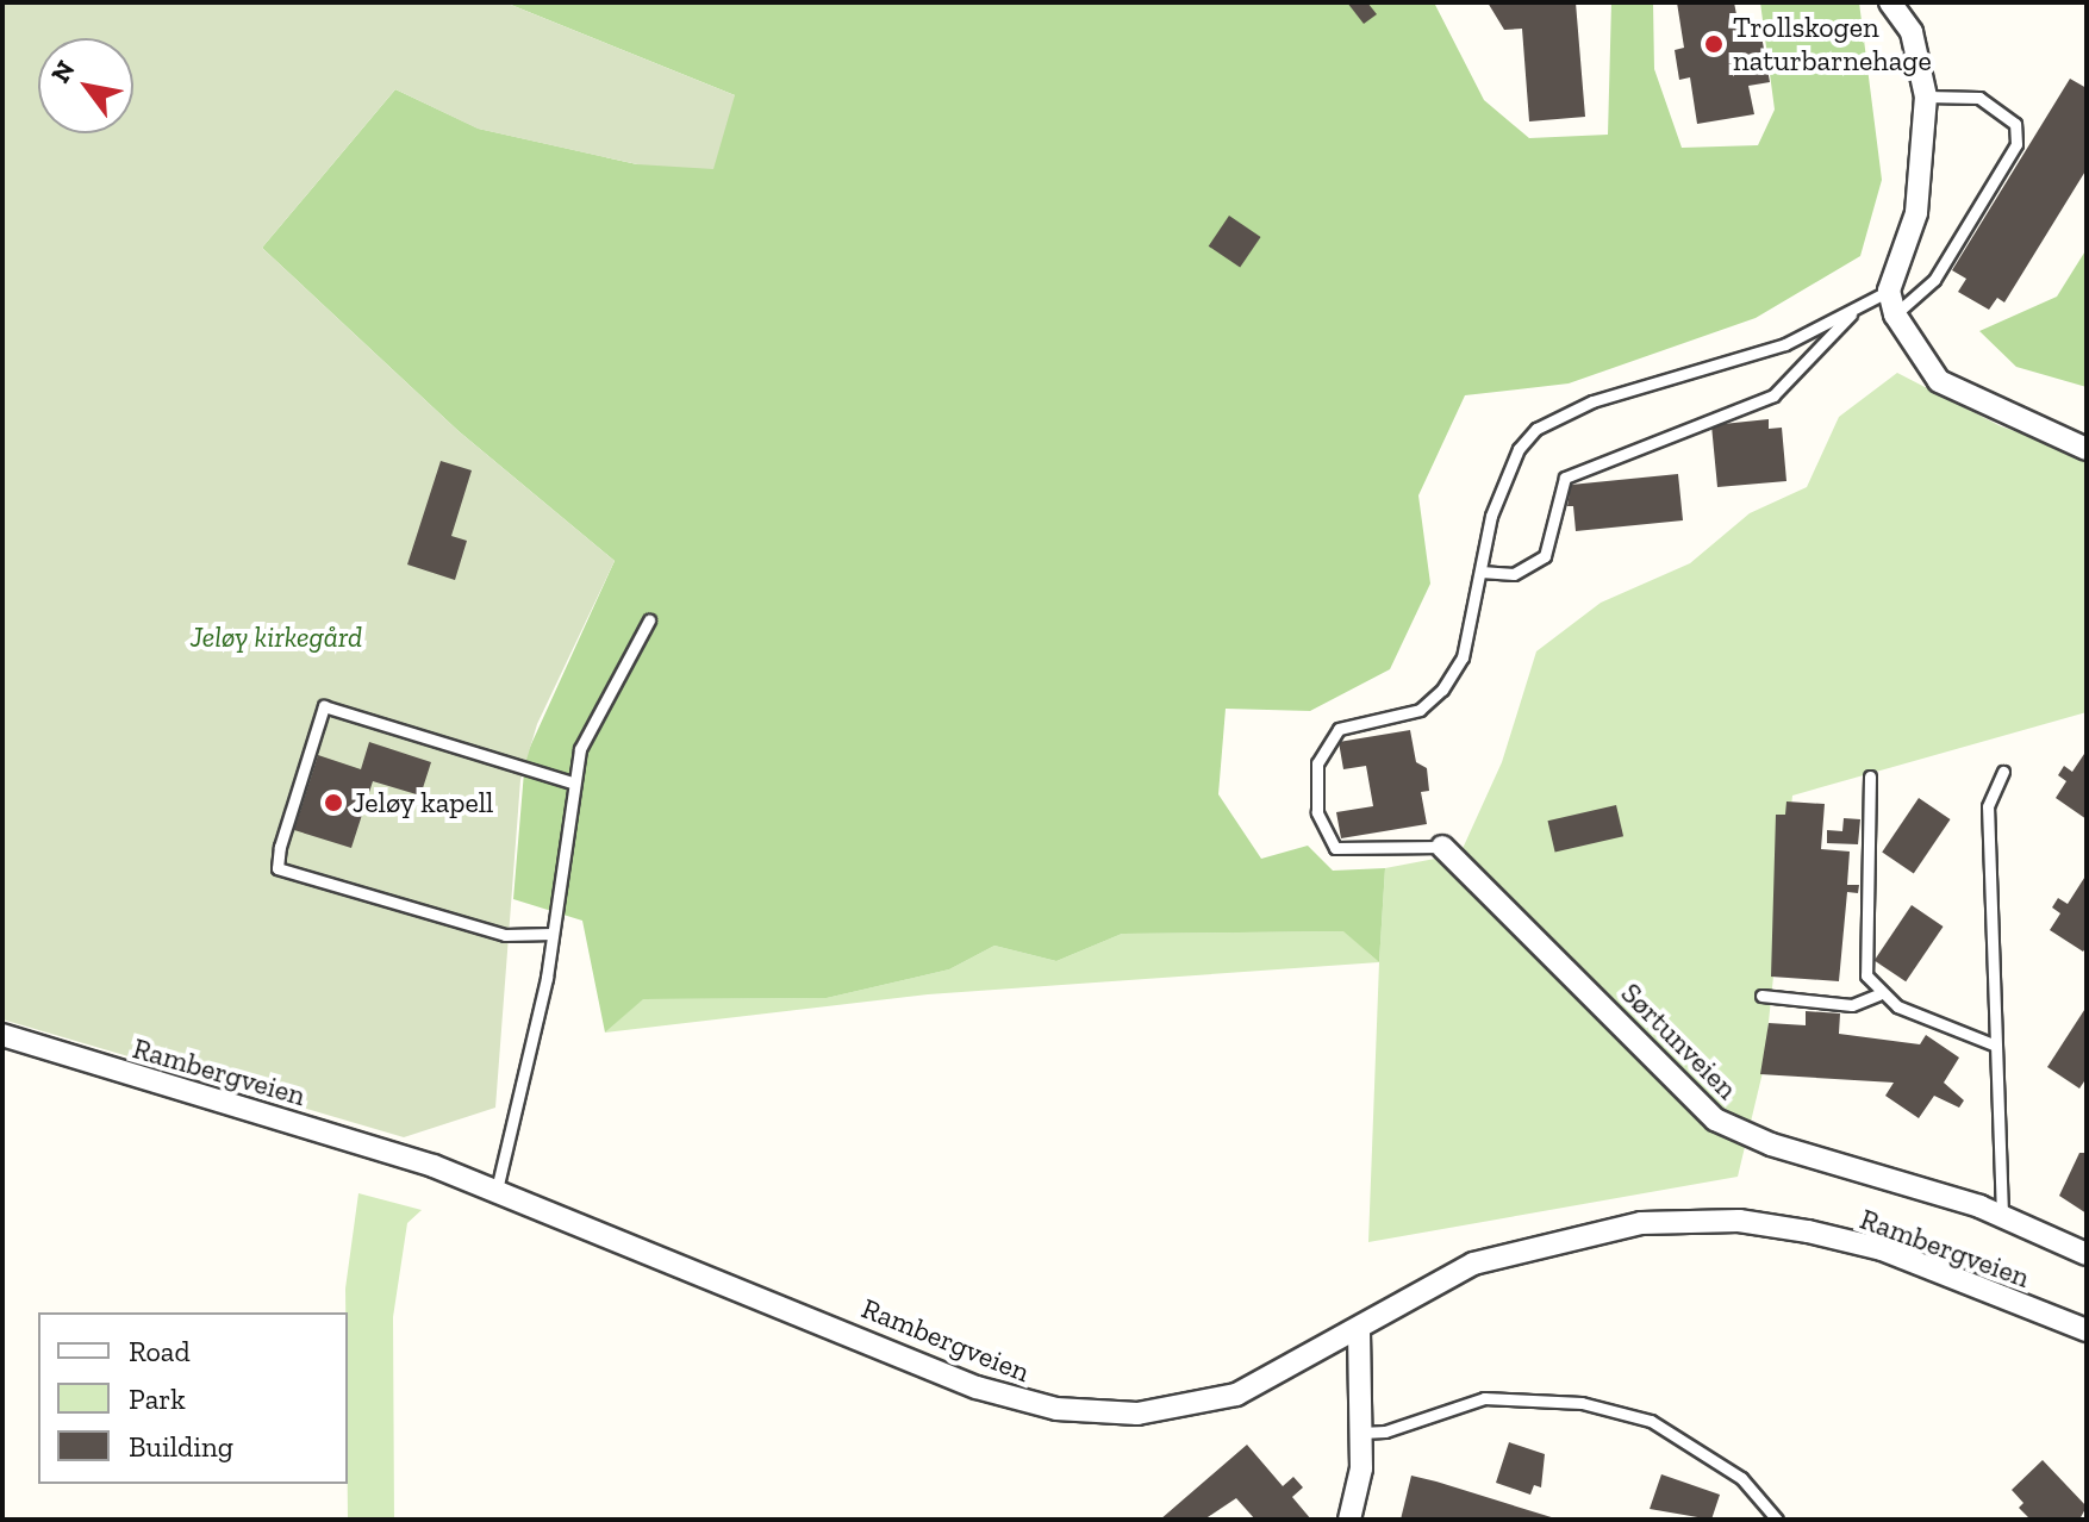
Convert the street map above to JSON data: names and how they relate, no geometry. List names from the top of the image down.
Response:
{
  "streets": {
    "street": ["Sørtunveien", "Rambergveien"]
  },
  "parks": ["Jeløy kirkegård"],
  "places": ["Trollskogen naturbarnehage", "Jeløy kapell"],
  "legend": ["Road", "Park", "Building"],
  "north": "top left"
}
